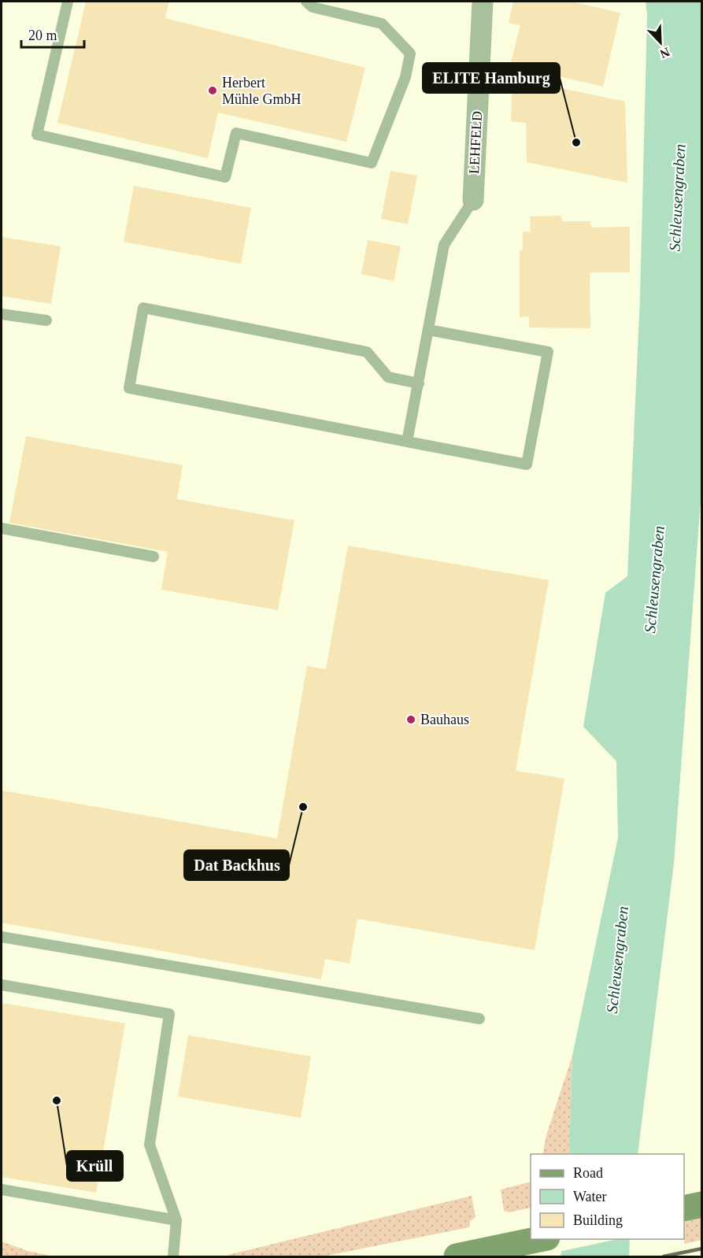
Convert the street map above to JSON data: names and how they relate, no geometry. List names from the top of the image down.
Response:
{
  "streets": {
    "street": ["LEHFELD"]
  },
  "water": ["Schleusengraben"],
  "places": [
    "Herbert Mühle GmbH",
    "ELITE Hamburg",
    "Bauhaus",
    "Dat Backhus",
    "Krüll"
  ],
  "legend": ["Road", "Water", "Building"],
  "scale_bar": "20 m",
  "north": "bottom right"
}
